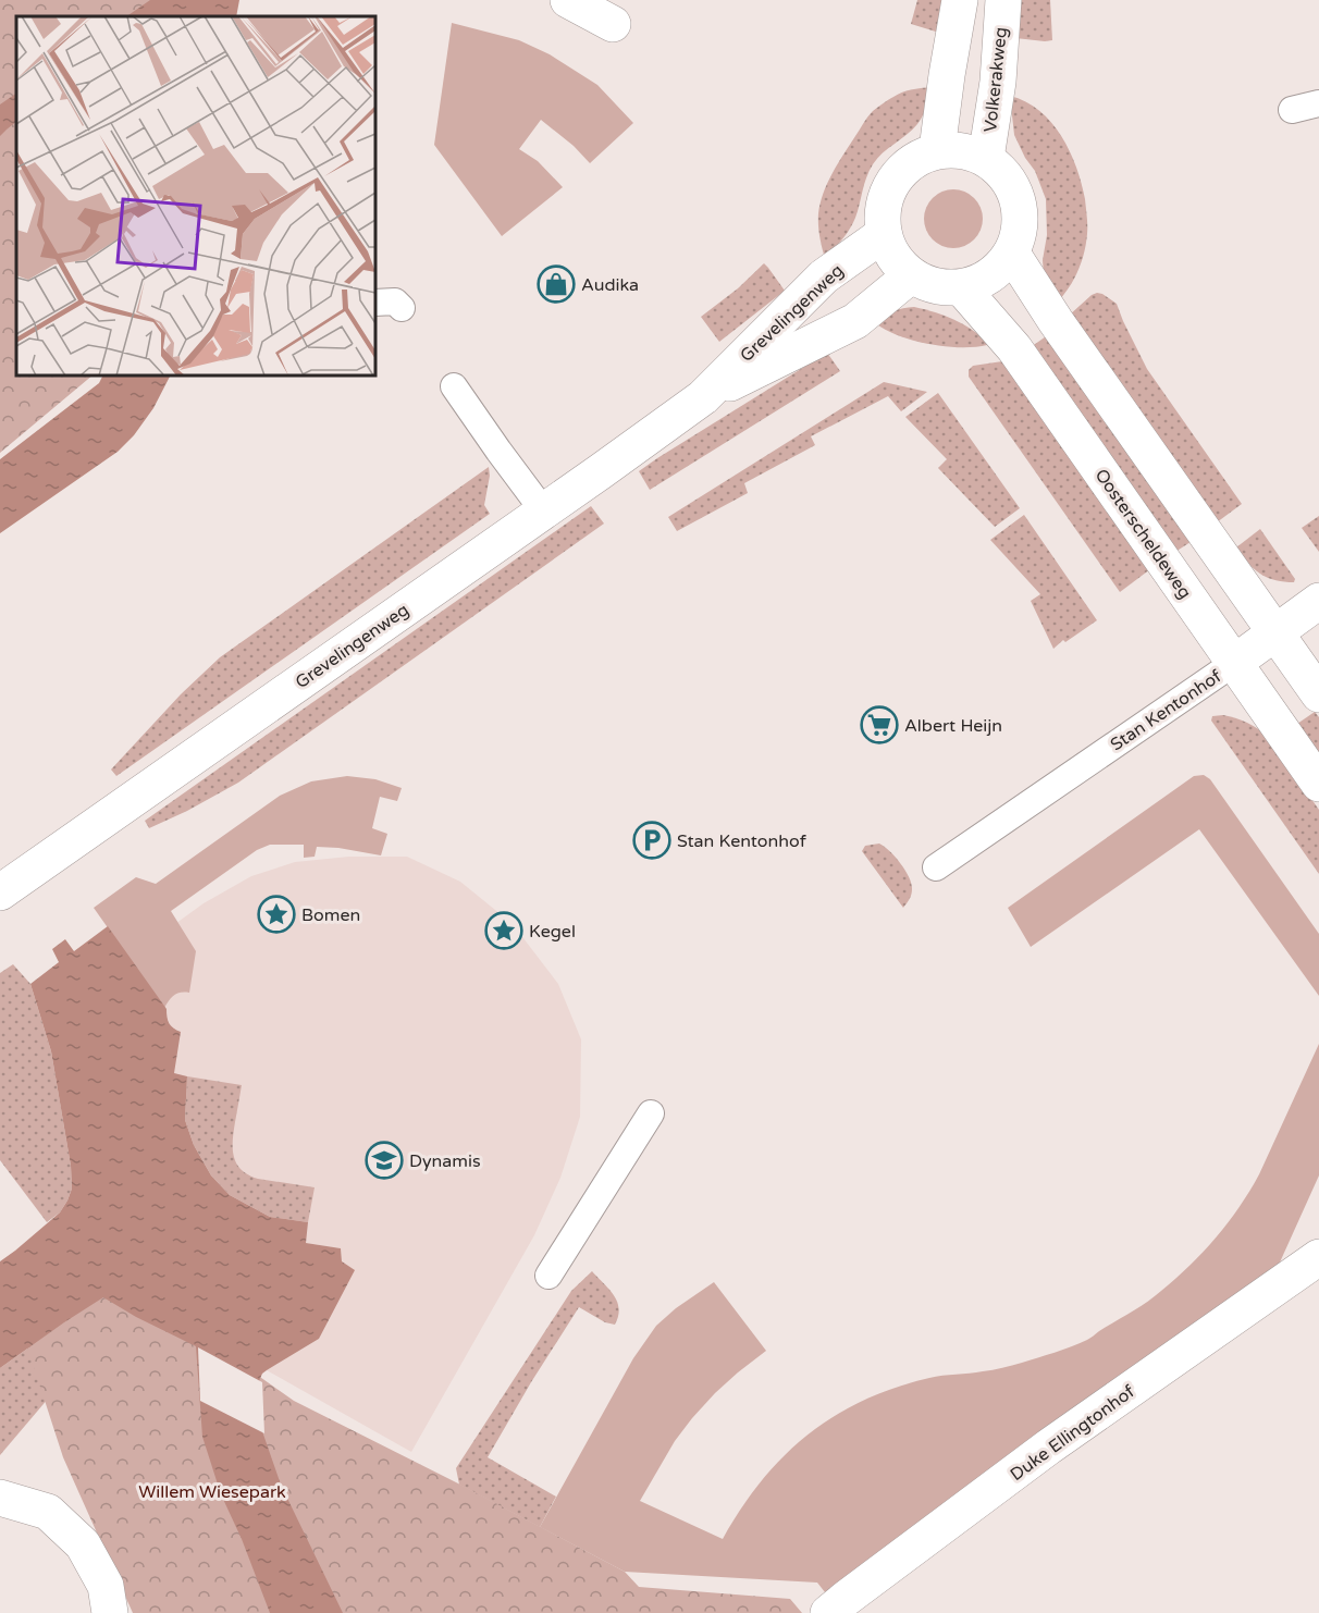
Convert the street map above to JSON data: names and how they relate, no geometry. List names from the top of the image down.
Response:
{
  "streets": {
    "street": [
      "Volkerakweg",
      "Grevelingenweg",
      "Oosterscheldeweg",
      "Duke Ellingtonhof"
    ],
    "lane": ["Stan Kentonhof"]
  },
  "crossings": [
    ["Volkerakweg", "Grevelingenweg"],
    ["Volkerakweg", "Oosterscheldeweg"],
    ["Grevelingenweg", "Oosterscheldeweg"],
    ["Oosterscheldeweg", "Stan Kentonhof"]
  ],
  "parks": ["Willem Wiesepark"],
  "places": {
    "shop": ["Audika"],
    "supermarket": ["Albert Heijn"],
    "parking": ["Stan Kentonhof"],
    "place": ["Bomen", "Kegel"],
    "school or university": ["Dynamis"]
  }
}
